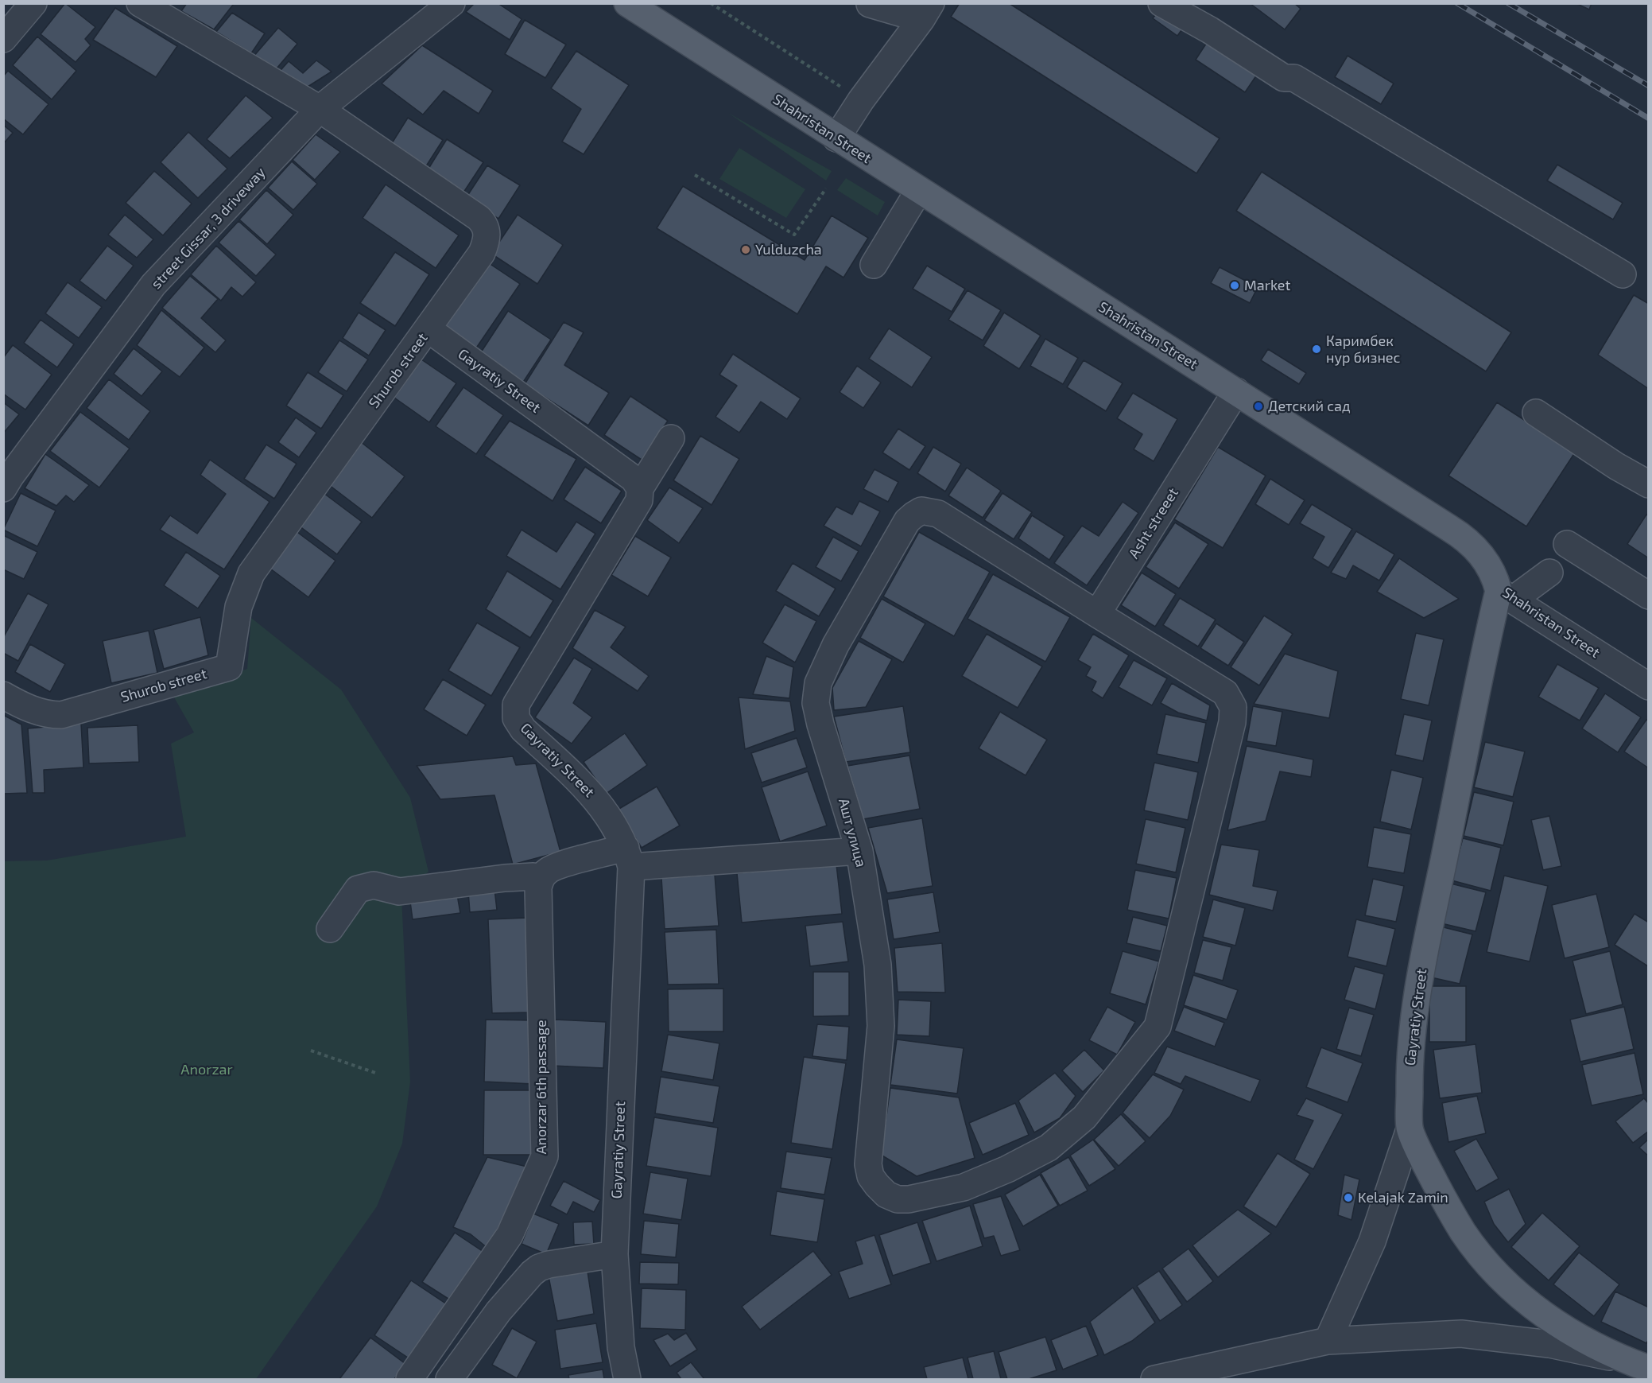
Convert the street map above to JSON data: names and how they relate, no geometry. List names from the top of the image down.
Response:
{
  "streets": {
    "main road": ["Shahristan Street", "Gayratiy Street"],
    "street": [
      "street Gissar, 3 driveway",
      "Shurob street",
      "Ашт улица",
      "Anorzar 6th passage"
    ]
  },
  "crossings": [
    ["Shahristan Street", "Gayratiy Street"],
    ["street Gissar, 3 driveway", "Shurob street"],
    ["Shurob street", "Gayratiy Street"]
  ],
  "parks": ["Anorzar"],
  "places": [
    "Yulduzcha",
    "Market",
    "Каримбек нур бизнес",
    "Детский сад",
    "Kelajak Zamin"
  ]
}
